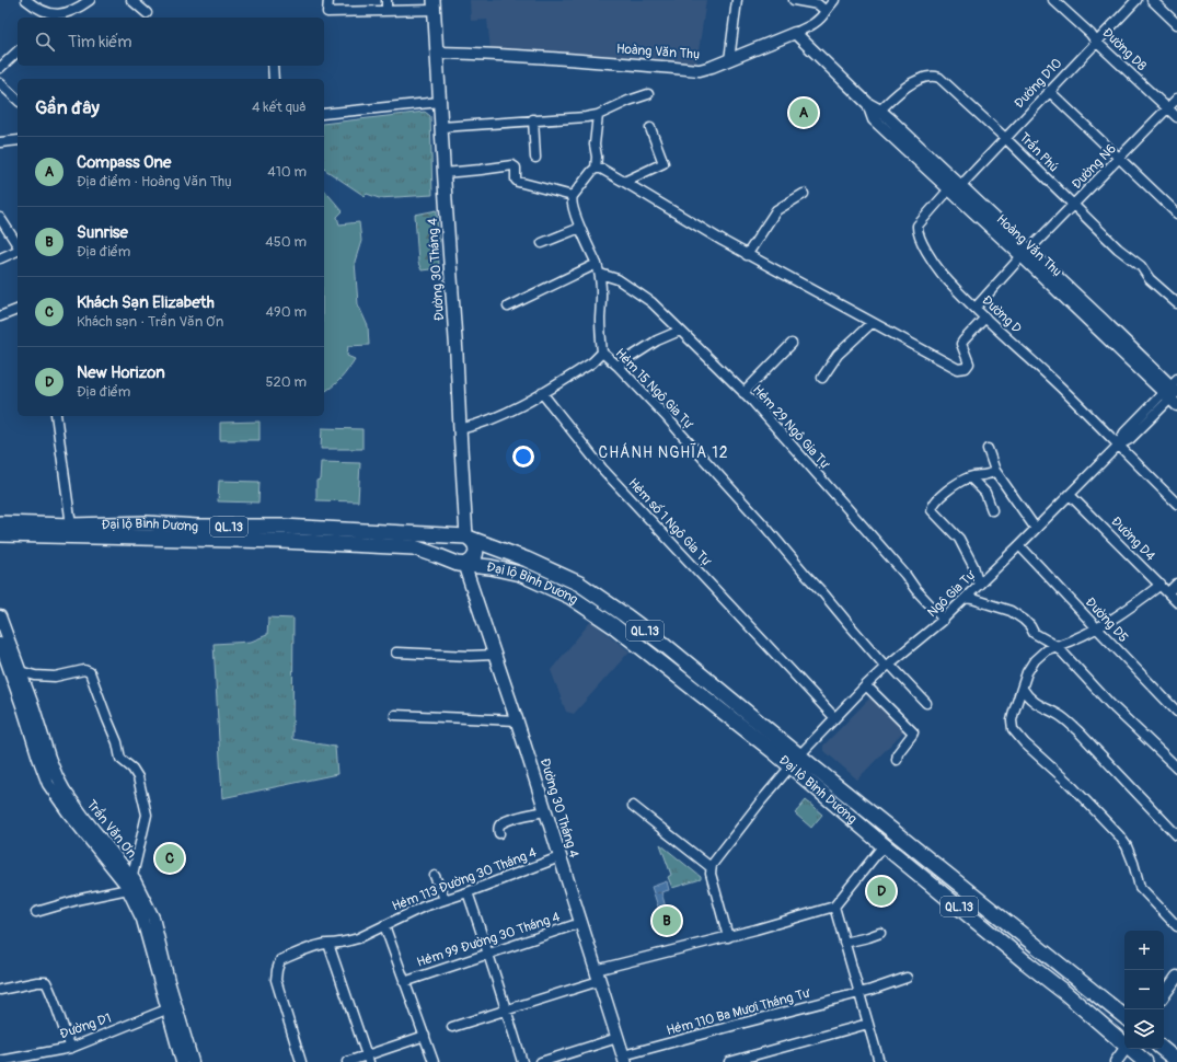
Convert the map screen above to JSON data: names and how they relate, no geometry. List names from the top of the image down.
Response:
{
  "streets": {
    "highway": ["Đại lộ Bình Dương", "QL.13"],
    "main road": ["Đường 30 Tháng 4"],
    "street": [
      "Đường D8",
      "Hoàng Văn Thụ",
      "Đường D10",
      "Trần Phú",
      "Đường N6",
      "Đường D",
      "Hẻm 15 Ngô Gia Tự",
      "Hẻm 29 Ngô Gia Tự",
      "Hẻm số 1 Ngô Gia Tự",
      "Đường D4",
      "Ngô Gia Tự",
      "Đường D5",
      "Trần Văn Ơn",
      "Hẻm 113 Đường 30 Tháng 4",
      "Hẻm 99 Đường 30 Tháng 4",
      "Hẻm 110 Ba Mươi Tháng Tư",
      "Đường D1"
    ]
  },
  "crossings": [
    ["Đường D8", "Đường D10"],
    ["Đường D8", "Đường N6"],
    ["Hoàng Văn Thụ", "Đường D10"],
    ["Hoàng Văn Thụ", "Trần Phú"],
    ["Hoàng Văn Thụ", "Đường N6"],
    ["Hoàng Văn Thụ", "Đường 30 Tháng 4"],
    ["Hoàng Văn Thụ", "Đường D"],
    ["Hoàng Văn Thụ", "Ngô Gia Tự"],
    ["Đường D10", "Trần Phú"],
    ["Trần Phú", "Đường N6"],
    ["Đường N6", "Đường D"],
    ["Đường 30 Tháng 4", "Đại lộ Bình Dương"],
    ["Đường 30 Tháng 4", "Hẻm 113 Đường 30 Tháng 4"],
    ["Đường 30 Tháng 4", "Hẻm 99 Đường 30 Tháng 4"],
    ["Đường 30 Tháng 4", "Hẻm 110 Ba Mươi Tháng Tư"],
    ["Đường D", "Ngô Gia Tự"],
    ["Hẻm 15 Ngô Gia Tự", "Hẻm 29 Ngô Gia Tự"],
    ["Hẻm 15 Ngô Gia Tự", "Ngô Gia Tự"],
    ["Hẻm 29 Ngô Gia Tự", "Ngô Gia Tự"],
    ["Hẻm số 1 Ngô Gia Tự", "Ngô Gia Tự"],
    ["Đại lộ Bình Dương", "Ngô Gia Tự"],
    ["Đường D4", "Ngô Gia Tự"],
    ["Ngô Gia Tự", "Đường D5"],
    ["Trần Văn Ơn", "Đường D1"]
  ],
  "districts": ["CHÁNH NGHĨA 12"],
  "page": {
    "search": "Tìm kiếm",
    "heading": ["Gần đây", "4 kết quả"],
    "pins": [
      "A",
      "C",
      "D",
      "B"
    ],
    "list": [
      {
        "mark": "A",
        "name": "Compass One",
        "note": "Địa điểm · Hoàng Văn Thụ",
        "value": "410 m"
      },
      {
        "mark": "B",
        "name": "Sunrise",
        "note": "Địa điểm",
        "value": "450 m"
      },
      {
        "mark": "C",
        "name": "Khách Sạn Elizabeth",
        "note": "Khách sạn · Trần Văn Ơn",
        "value": "490 m"
      },
      {
        "mark": "D",
        "name": "New Horizon",
        "note": "Địa điểm",
        "value": "520 m"
      }
    ],
    "map_buttons": ["+", "−"]
  }
}
